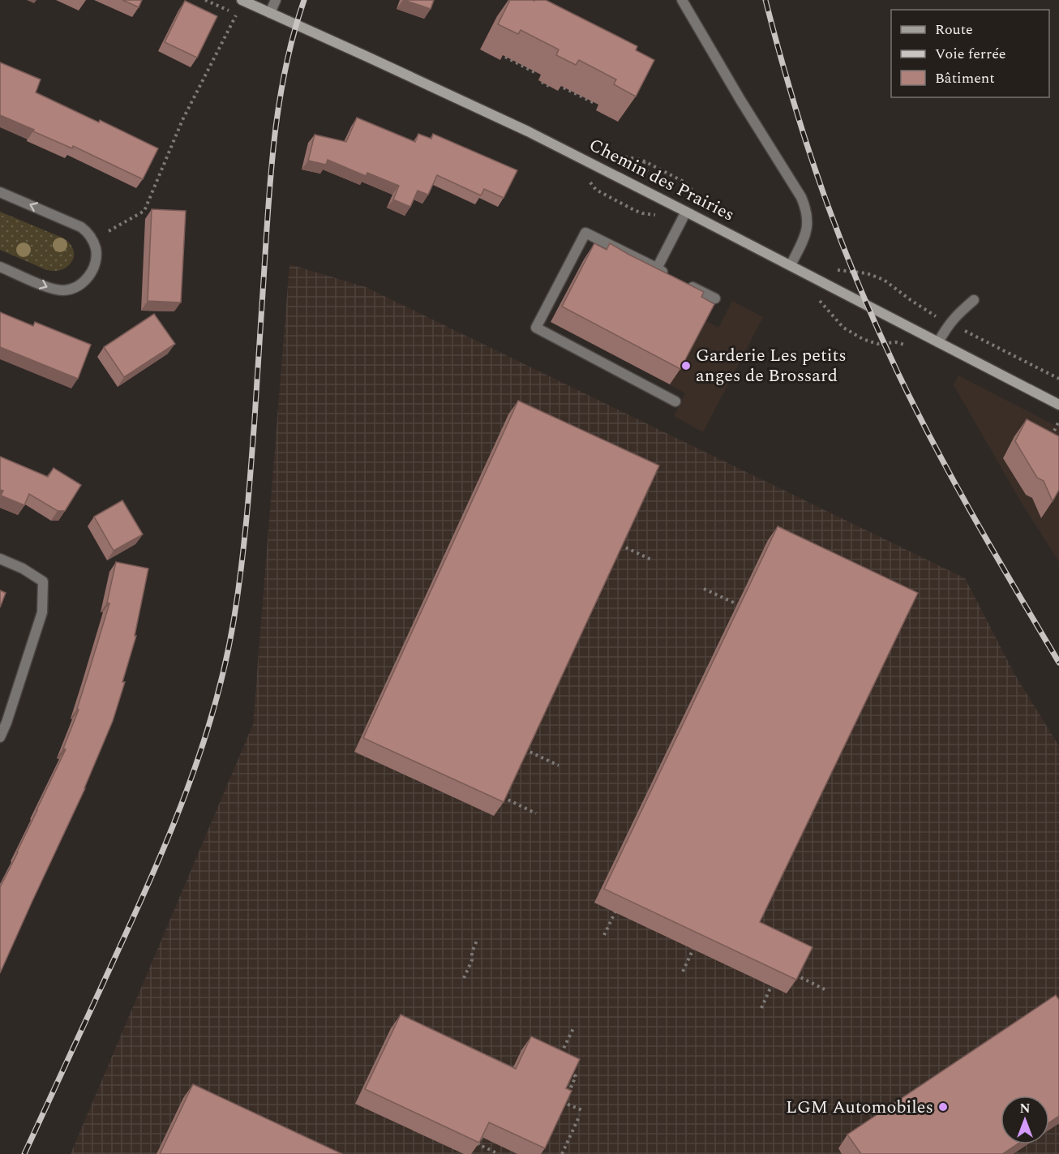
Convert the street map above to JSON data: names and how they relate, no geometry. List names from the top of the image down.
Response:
{
  "streets": {
    "street": ["Chemin des Prairies"]
  },
  "places": ["Garderie Les petits anges de Brossard", "LGM Automobiles"],
  "legend": ["Route", "Voie ferrée", "Bâtiment"],
  "north": "top"
}
